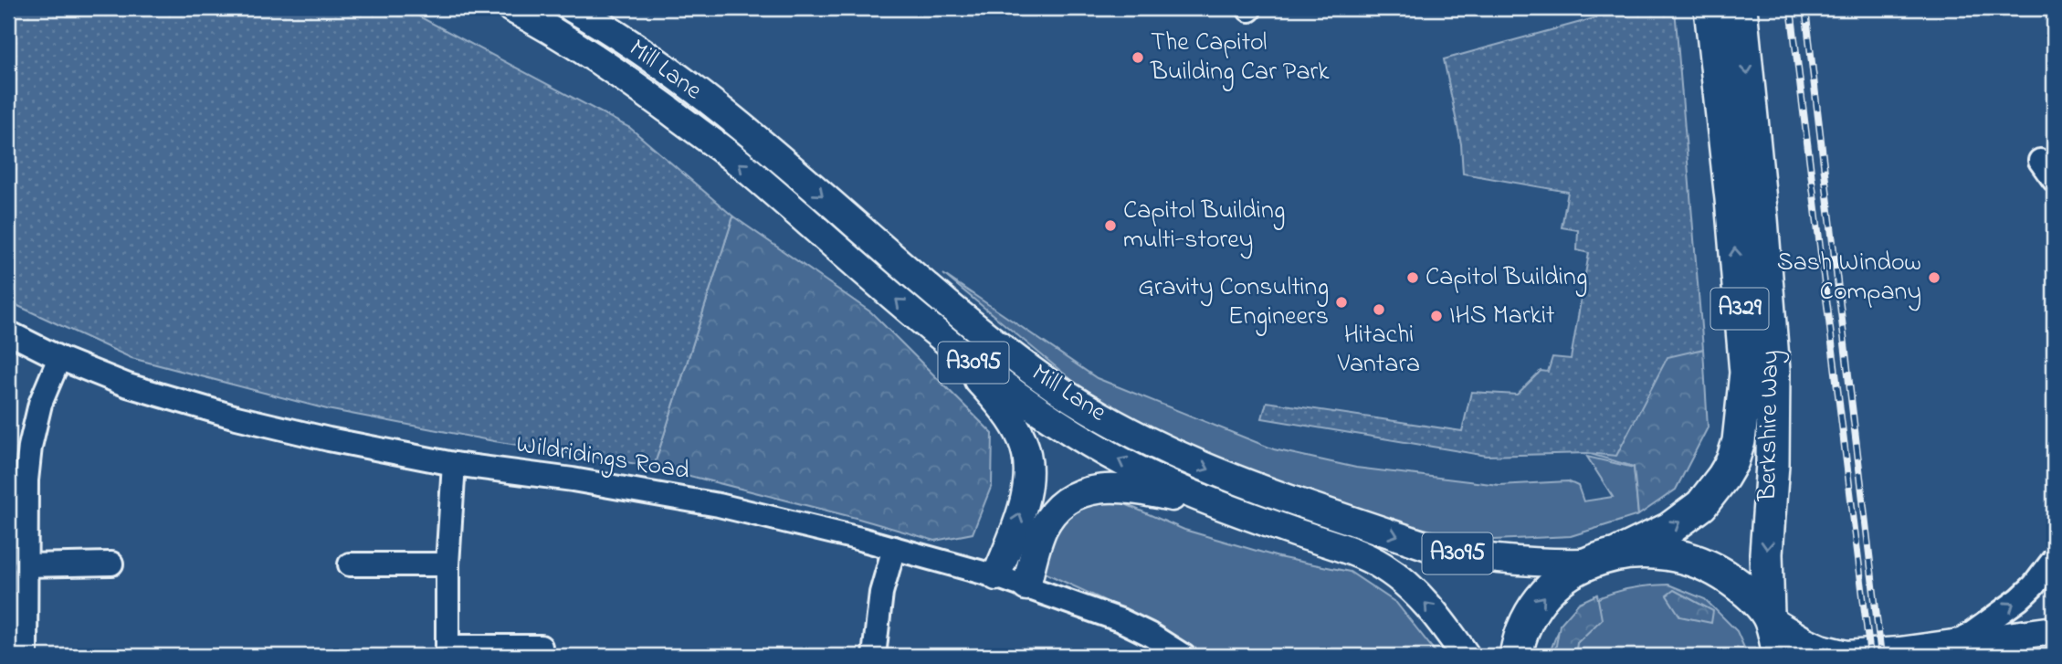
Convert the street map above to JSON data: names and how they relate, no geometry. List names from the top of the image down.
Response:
{
  "streets": {
    "highway": ["A329", "Berkshire Way"],
    "main road": ["Mill Lane", "A3095"],
    "street": ["Wildridings Road"]
  },
  "places": [
    "The Capitol Building Car Park",
    "Capitol Building multi-storey",
    "Capitol Building",
    "Sash Window Company",
    "Gravity Consulting Engineers",
    "Hitachi Vantara",
    "IHS Markit"
  ]
}
